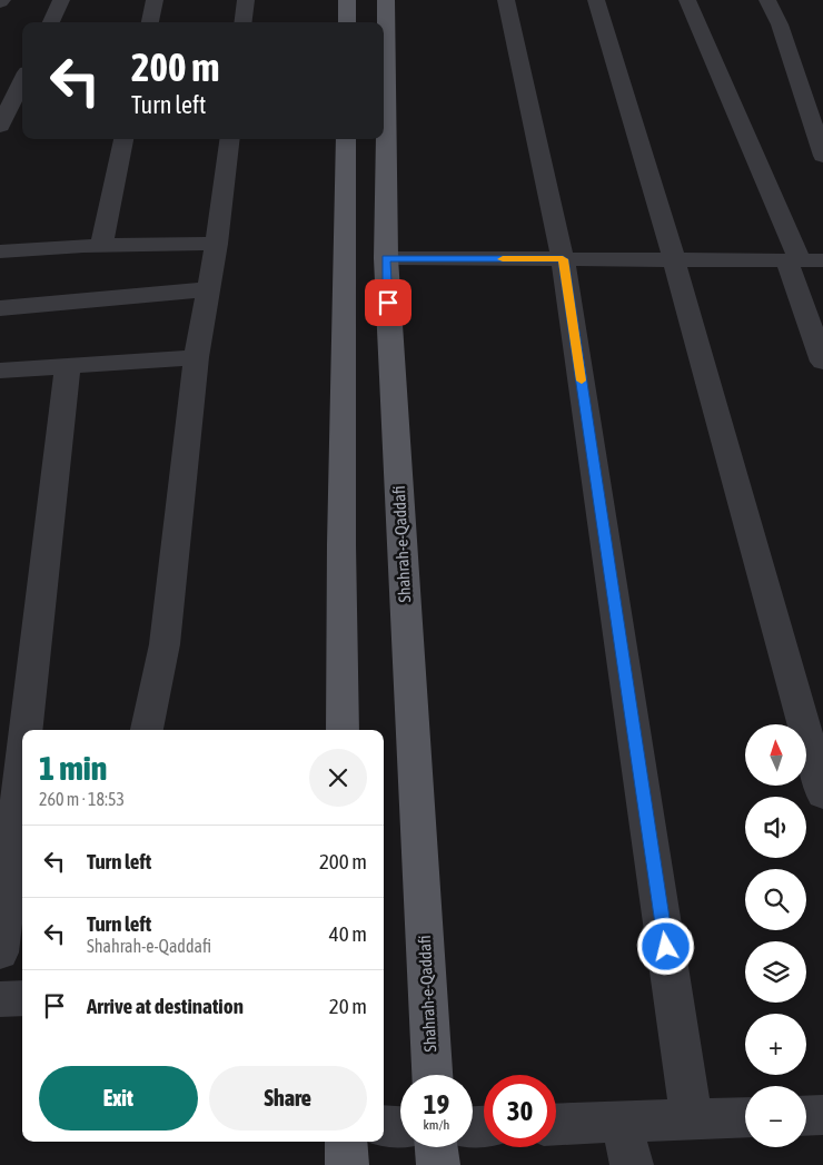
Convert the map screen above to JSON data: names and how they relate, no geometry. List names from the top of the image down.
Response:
{
  "streets": {
    "main road": ["Shahrah-e-Qaddafi"]
  },
  "north": "top",
  "page": {
    "turn": ["200 m", "Turn left"],
    "map_buttons": ["+", "−"],
    "heading": ["1 min", "260 m · 18:53"],
    "list": [
      {
        "name": "Turn left",
        "value": "200 m"
      },
      {
        "name": "Turn left",
        "note": "Shahrah-e-Qaddafi",
        "value": "40 m"
      },
      {
        "name": "Arrive at destination",
        "value": "20 m"
      }
    ],
    "buttons": ["Exit", "Share"],
    "speed": "19 km/h",
    "limit": "30"
  }
}
